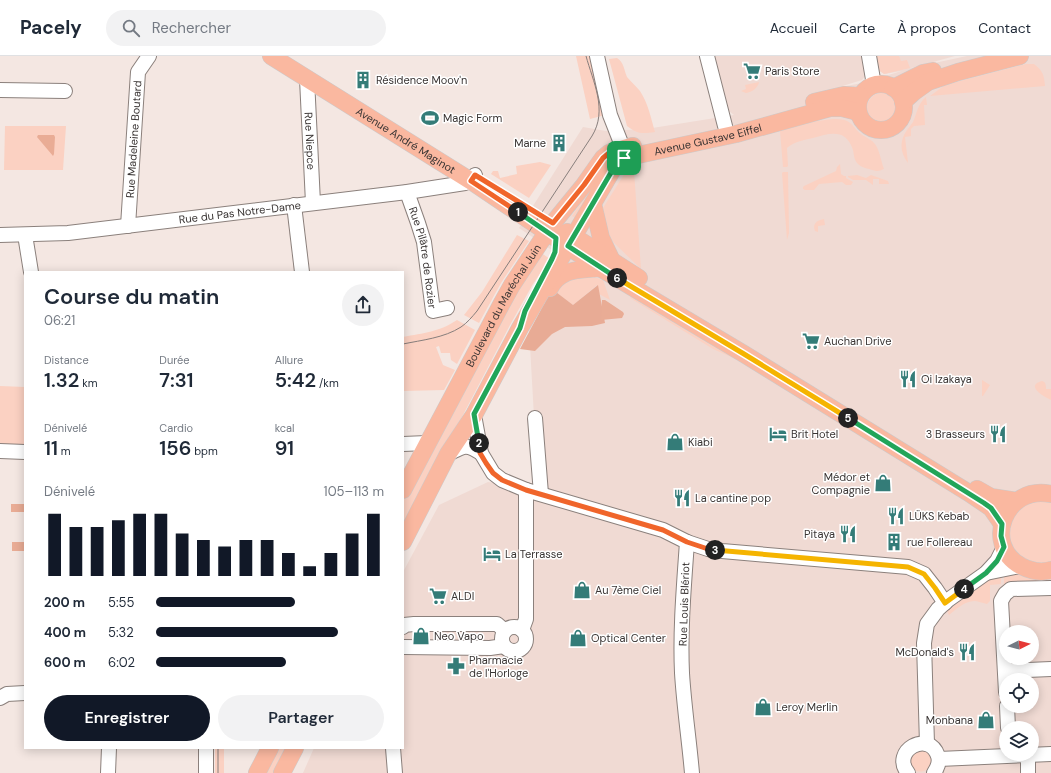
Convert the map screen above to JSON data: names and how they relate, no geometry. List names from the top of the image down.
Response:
{
  "streets": {
    "main road": ["Avenue Gustave Eiffel", "Avenue André Maginot", "Boulevard du Maréchal Juin"],
    "street": [
      "Rue Madeleine Boutard",
      "Rue Niepce",
      "Rue du Pas Notre-Dame",
      "Rue Pilâtre de Rozier",
      "Rue Louis Blériot"
    ]
  },
  "crossings": [
    ["Rue Madeleine Boutard", "Rue du Pas Notre-Dame"],
    ["Avenue Gustave Eiffel", "Avenue André Maginot"],
    ["Avenue Gustave Eiffel", "Boulevard du Maréchal Juin"],
    ["Avenue André Maginot", "Rue Niepce"],
    ["Avenue André Maginot", "Rue du Pas Notre-Dame"],
    ["Avenue André Maginot", "Boulevard du Maréchal Juin"],
    ["Rue Niepce", "Rue du Pas Notre-Dame"],
    ["Rue du Pas Notre-Dame", "Rue Pilâtre de Rozier"]
  ],
  "places": {
    "supermarket": ["Paris Store", "Auchan Drive", "ALDI"],
    "building": ["Résidence Moov'n", "Marne", "rue Follereau"],
    "sports": ["Magic Form"],
    "restaurant": [
      "Oi Izakaya",
      "3 Brasseurs",
      "La cantine pop",
      "LÜKS Kebab",
      "Pitaya",
      "McDonald's"
    ],
    "hotel": ["Brit Hotel", "La Terrasse"],
    "shop": [
      "Kiabi",
      "Médor et Compagnie",
      "Au 7ème Ciel",
      "Neo Vapo",
      "Optical Center",
      "Leroy Merlin",
      "Monbana"
    ],
    "pharmacy": ["Pharmacie de l'Horloge"]
  },
  "north": "right",
  "page": {
    "header": "Pacely",
    "search": "Rechercher",
    "nav": [
      "Accueil",
      "Carte",
      "À propos",
      "Contact"
    ],
    "pins": [
      "1",
      "6",
      "5",
      "2",
      "3",
      "4"
    ],
    "heading": ["Course du matin", "06:21"],
    "stats": [
      ["Distance", "1.32 km"],
      ["Durée", "7:31"],
      ["Allure", "5:42 /km"],
      ["Dénivelé", "11 m"],
      ["Cardio", "156 bpm"],
      ["kcal", "91"]
    ],
    "chart": ["Dénivelé", "105–113 m"],
    "list": [
      {
        "name": "200 m",
        "note": "5:55"
      },
      {
        "name": "400 m",
        "note": "5:32"
      },
      {
        "name": "600 m",
        "note": "6:02"
      }
    ],
    "buttons": ["Enregistrer", "Partager"]
  }
}
